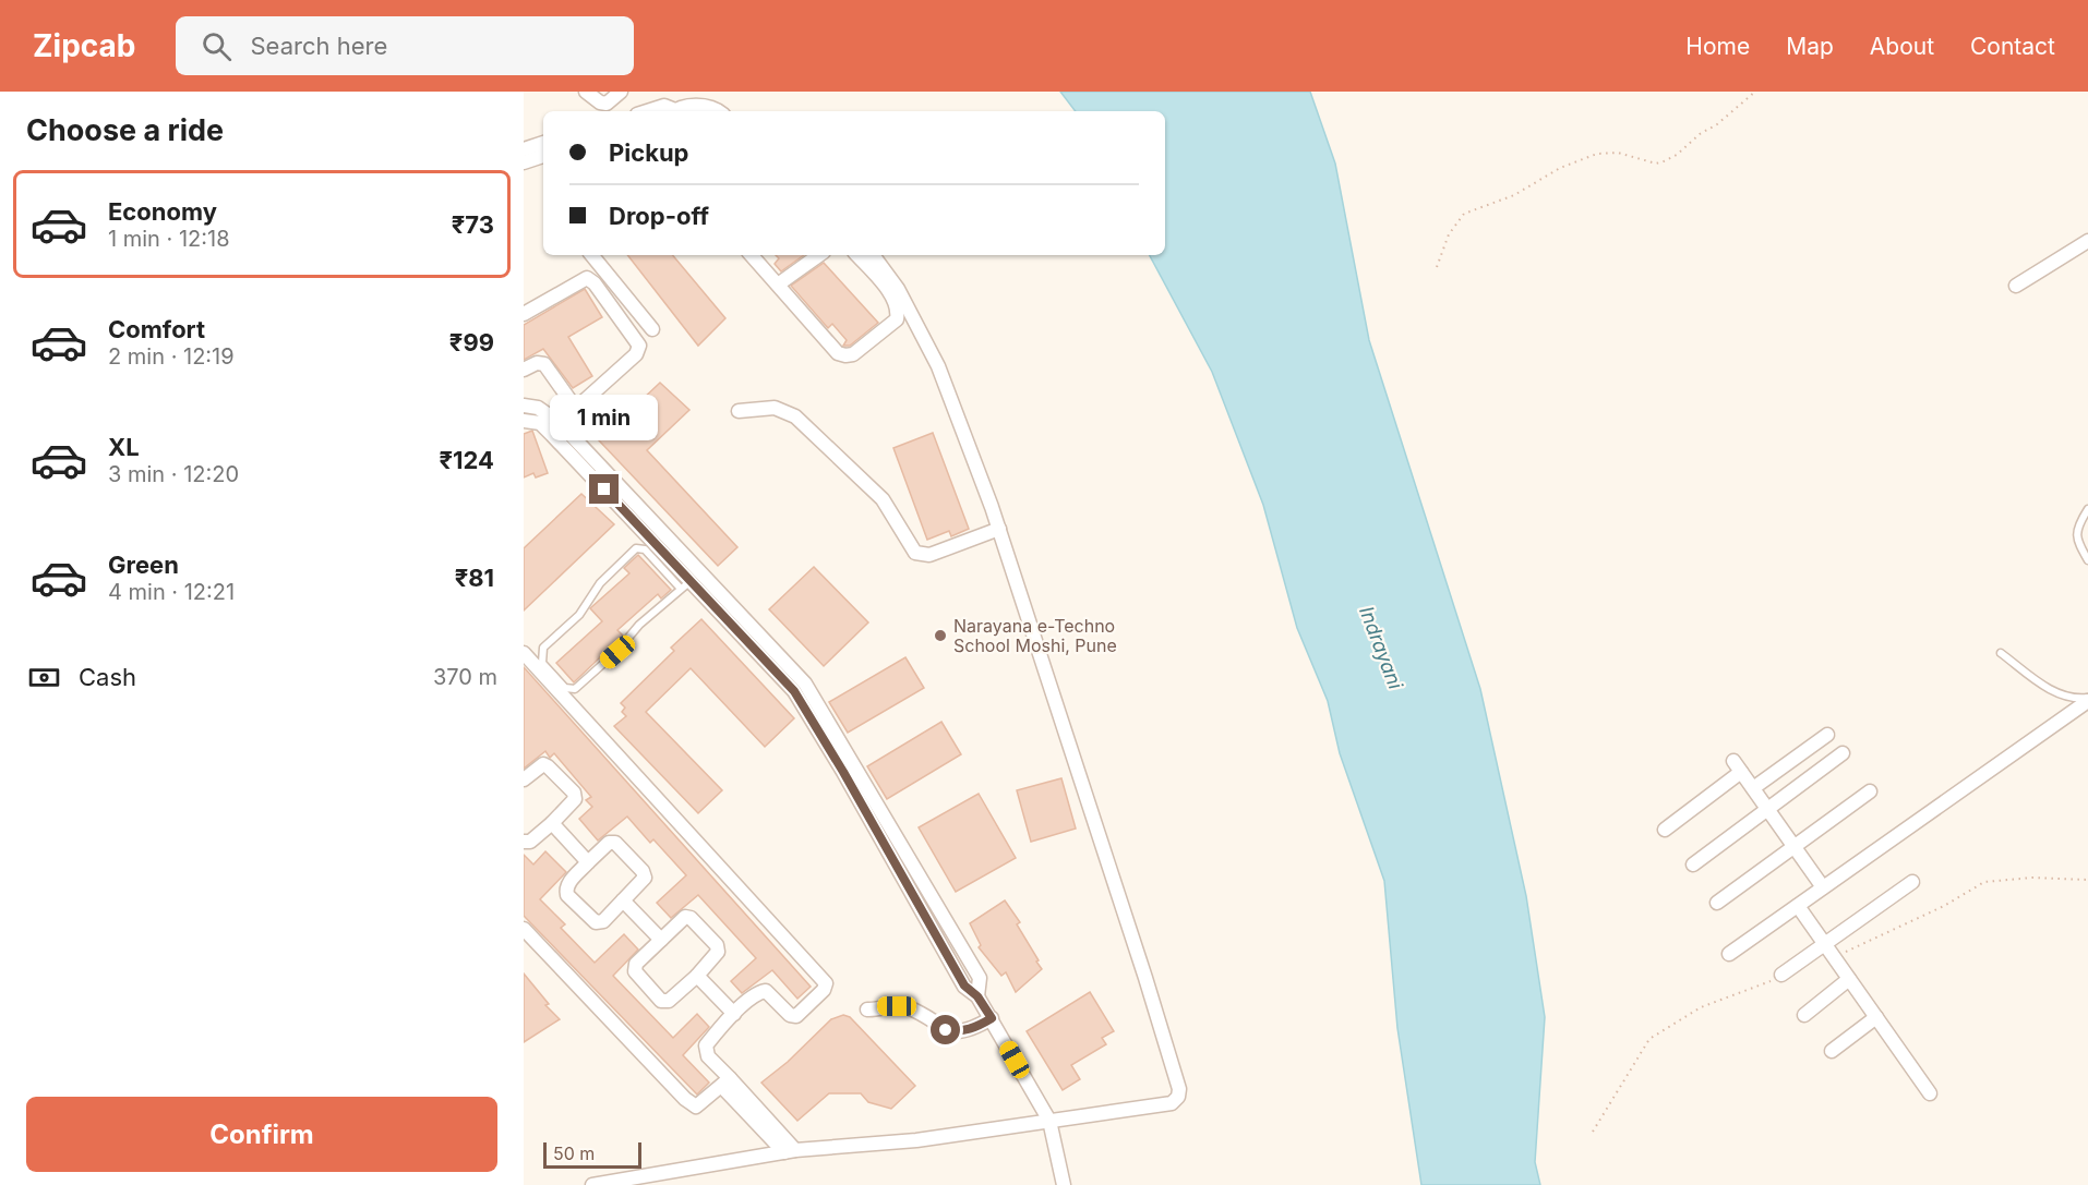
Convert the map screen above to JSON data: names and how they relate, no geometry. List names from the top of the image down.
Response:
{
  "water": ["Indrayani"],
  "places": ["Narayana e-Techno School Moshi, Pune"],
  "scale_bar": "50 m",
  "page": {
    "header": "Zipcab",
    "search": "Search here",
    "nav": [
      "Home",
      "Map",
      "About",
      "Contact"
    ],
    "heading": "Choose a ride",
    "banner": ["Pickup", "Drop-off"],
    "list": [
      {
        "name": "Economy",
        "note": "1 min · 12:18",
        "value": "₹73"
      },
      {
        "name": "Comfort",
        "note": "2 min · 12:19",
        "value": "₹99"
      },
      {
        "name": "XL",
        "note": "3 min · 12:20",
        "value": "₹124"
      },
      {
        "name": "Green",
        "note": "4 min · 12:21",
        "value": "₹81"
      }
    ],
    "bubble": "1 min",
    "pay": ["Cash", "370 m"],
    "buttons": "Confirm",
    "scale": "50 m"
  }
}
